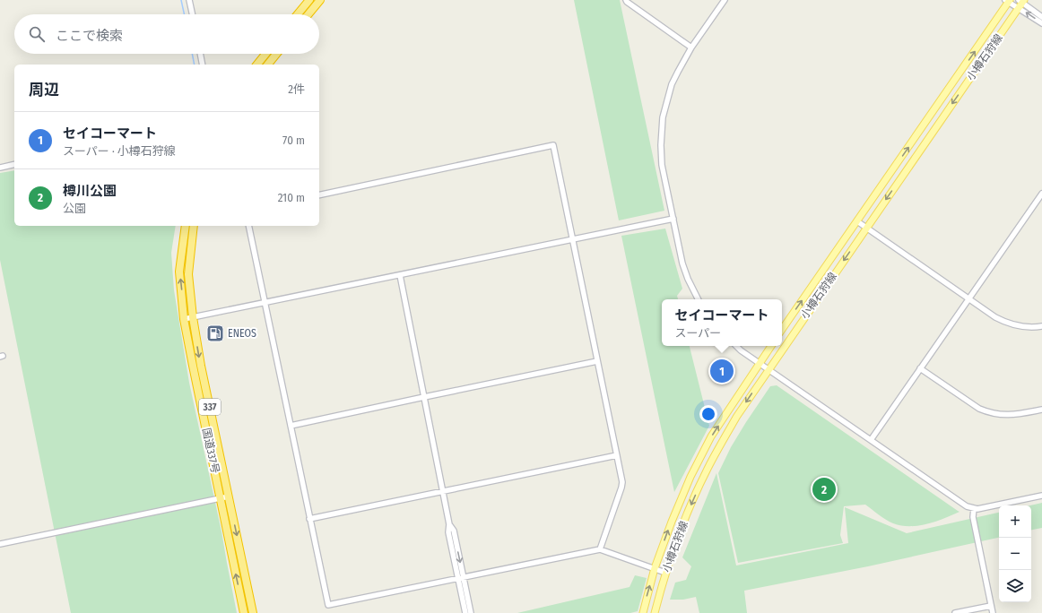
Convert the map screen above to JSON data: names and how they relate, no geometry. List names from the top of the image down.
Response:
{
  "streets": {
    "highway": ["337", "国道337号"],
    "main road": ["小樽石狩線"]
  },
  "places": {
    "fuel station": ["ENEOS"]
  },
  "page": {
    "search": "ここで検索",
    "heading": ["周辺", "2件"],
    "list": [
      {
        "mark": "1",
        "name": "セイコーマート",
        "note": "スーパー · 小樽石狩線",
        "value": "70 m"
      },
      {
        "mark": "2",
        "name": "樽川公園",
        "note": "公園",
        "value": "210 m"
      }
    ],
    "popup": ["セイコーマート", "スーパー"],
    "pins": ["1", "2"],
    "map_buttons": ["+", "−"]
  }
}
